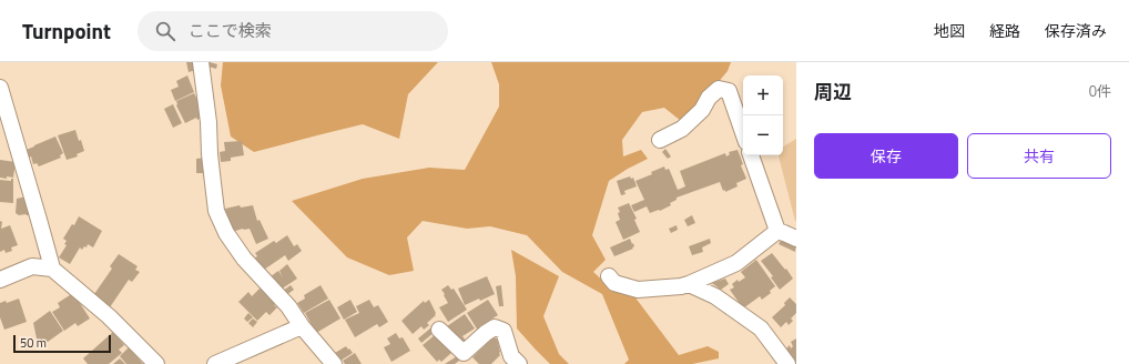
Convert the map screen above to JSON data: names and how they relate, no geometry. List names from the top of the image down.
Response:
{
  "scale_bar": "50 m",
  "page": {
    "header": "Turnpoint",
    "search": "ここで検索",
    "nav": ["地図", "経路", "保存済み"],
    "heading": ["周辺", "0件"],
    "map_buttons": ["+", "−"],
    "buttons": ["保存", "共有"],
    "scale": "50 m"
  }
}
